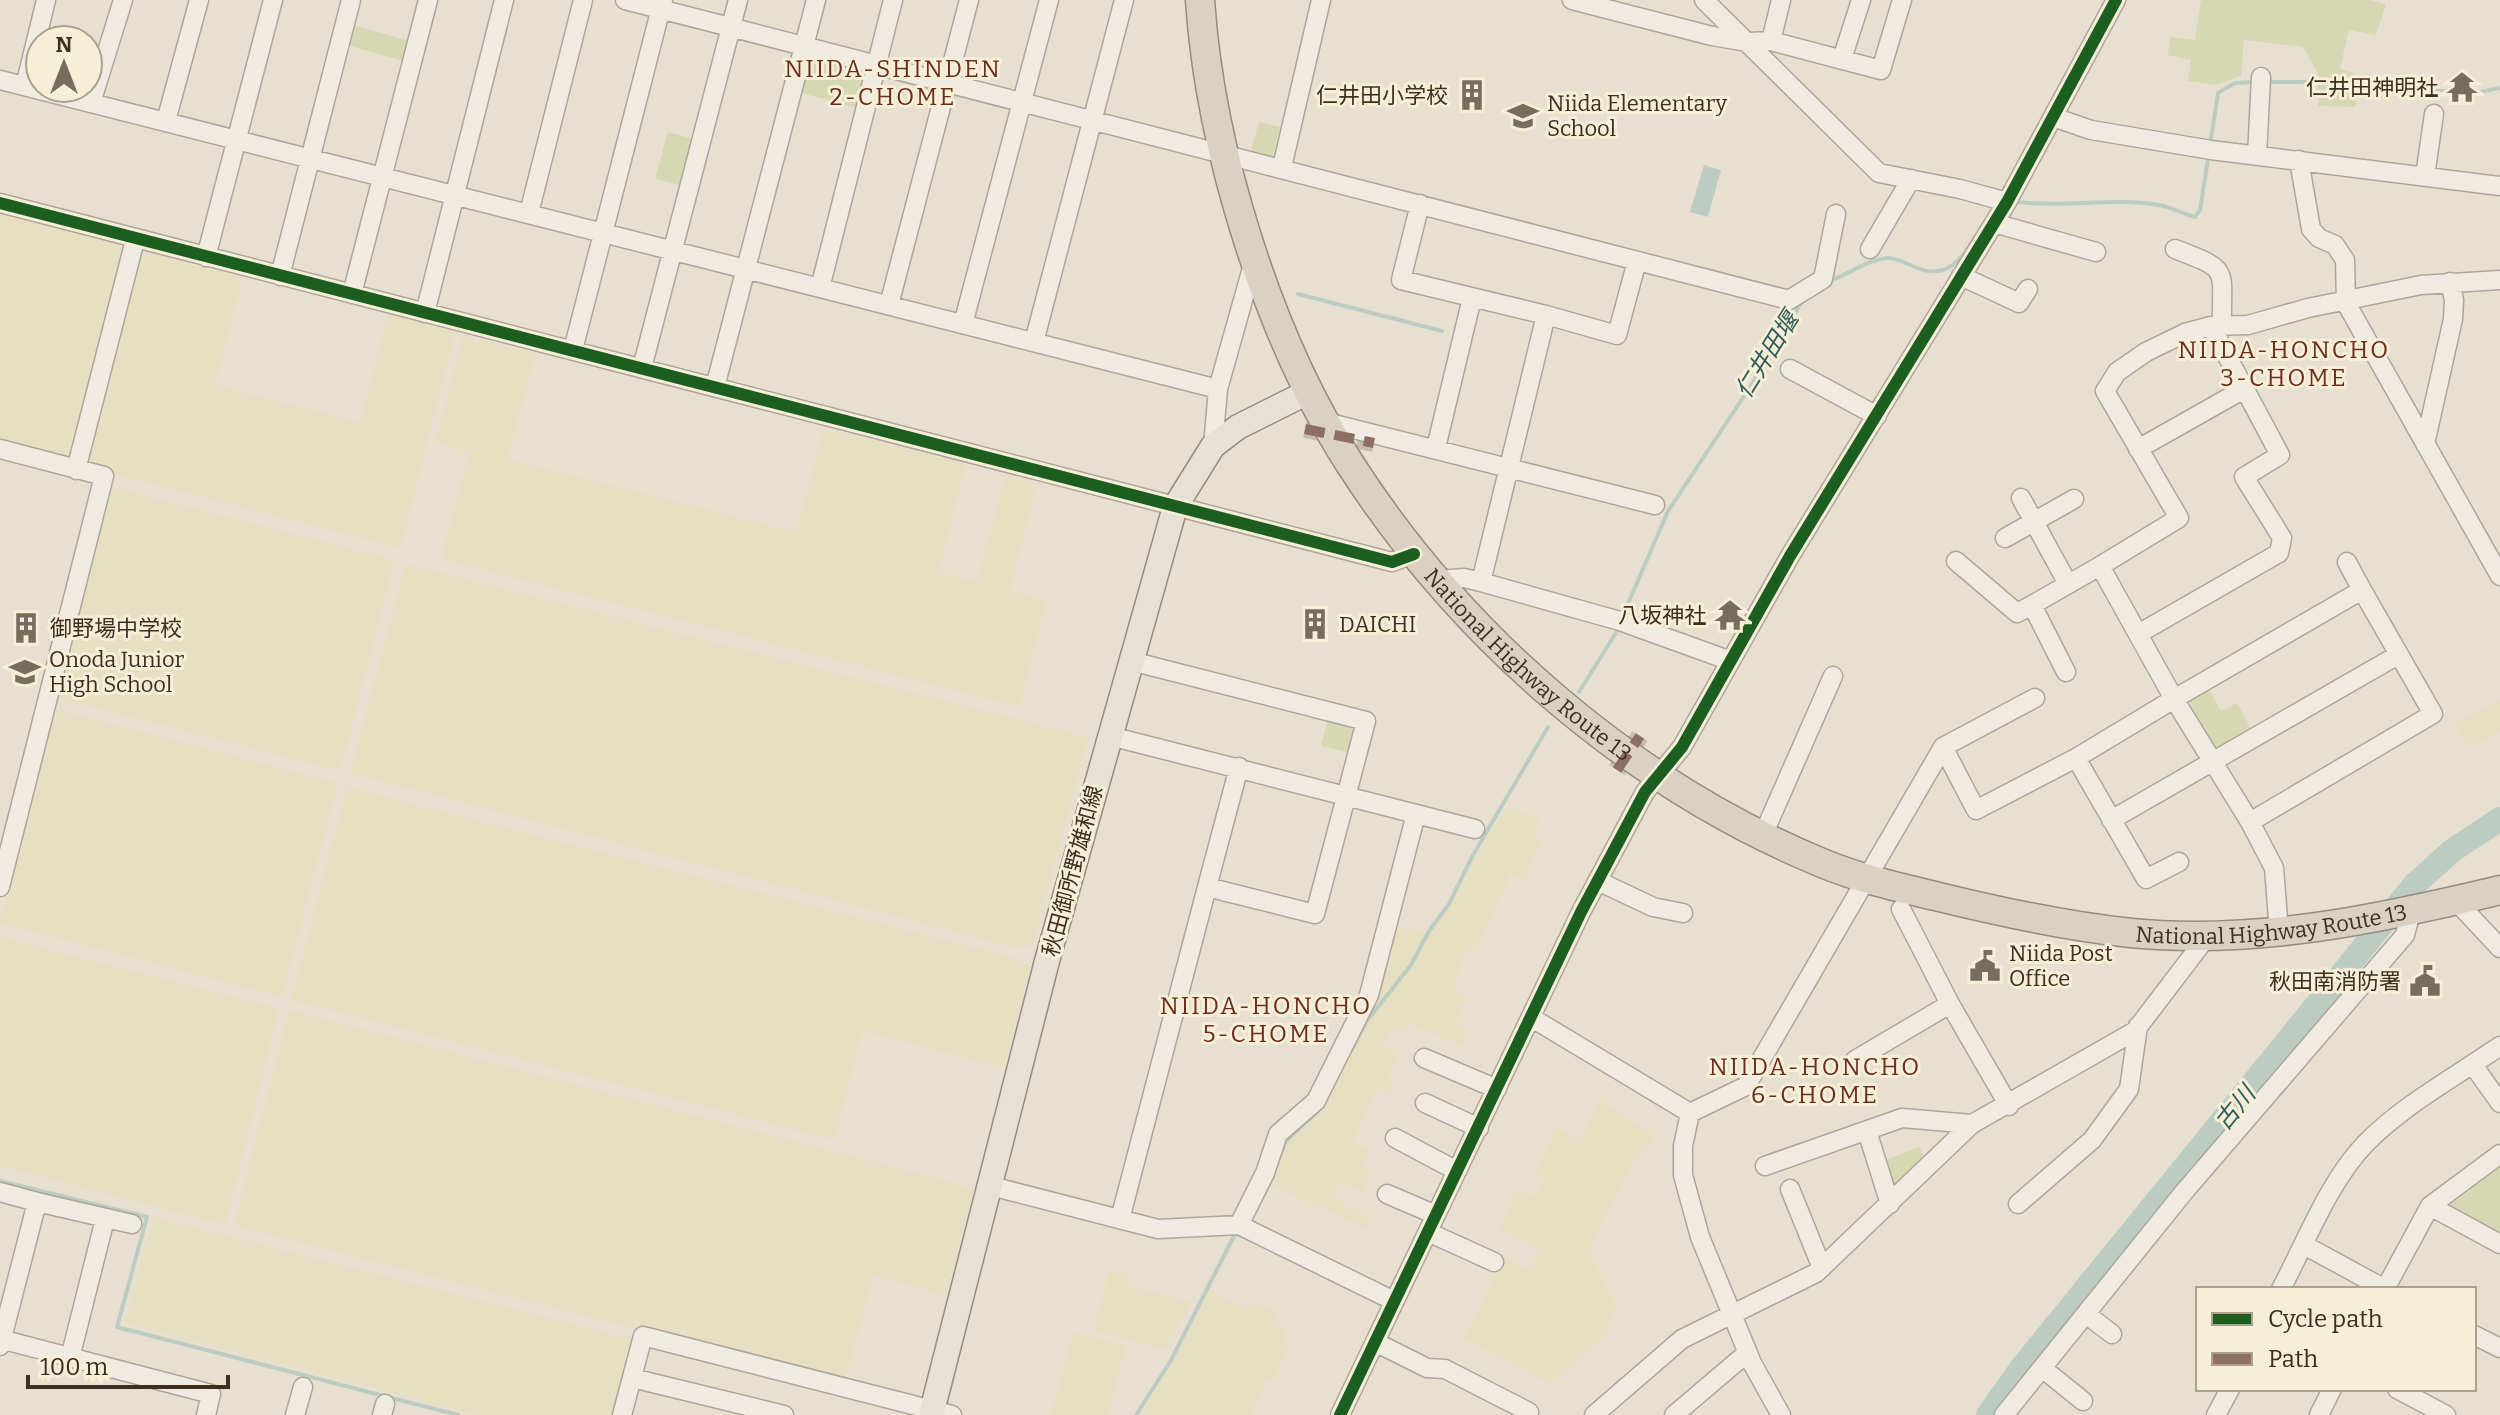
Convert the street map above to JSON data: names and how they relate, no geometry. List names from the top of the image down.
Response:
{
  "streets": {
    "highway": ["National Highway Route 13"],
    "main road": ["秋田御所野雄和線"]
  },
  "crossings": [
    ["National Highway Route 13", "秋田御所野雄和線"]
  ],
  "districts": [
    "NIIDA-SHINDEN 2-CHOME",
    "NIIDA-HONCHO 3-CHOME",
    "NIIDA-HONCHO 5-CHOME",
    "NIIDA-HONCHO 6-CHOME"
  ],
  "water": ["仁井田堰", "古川"],
  "places": {
    "temple": ["仁井田神明社", "八坂神社"],
    "building": ["仁井田小学校", "DAICHI", "御野場中学校"],
    "school or university": ["Niida Elementary School", "Onoda Junior High School"],
    "public building": ["Niida Post Office", "秋田南消防署"]
  },
  "legend": ["Cycle path", "Path"],
  "scale_bar": "100 m",
  "north": "top"
}
